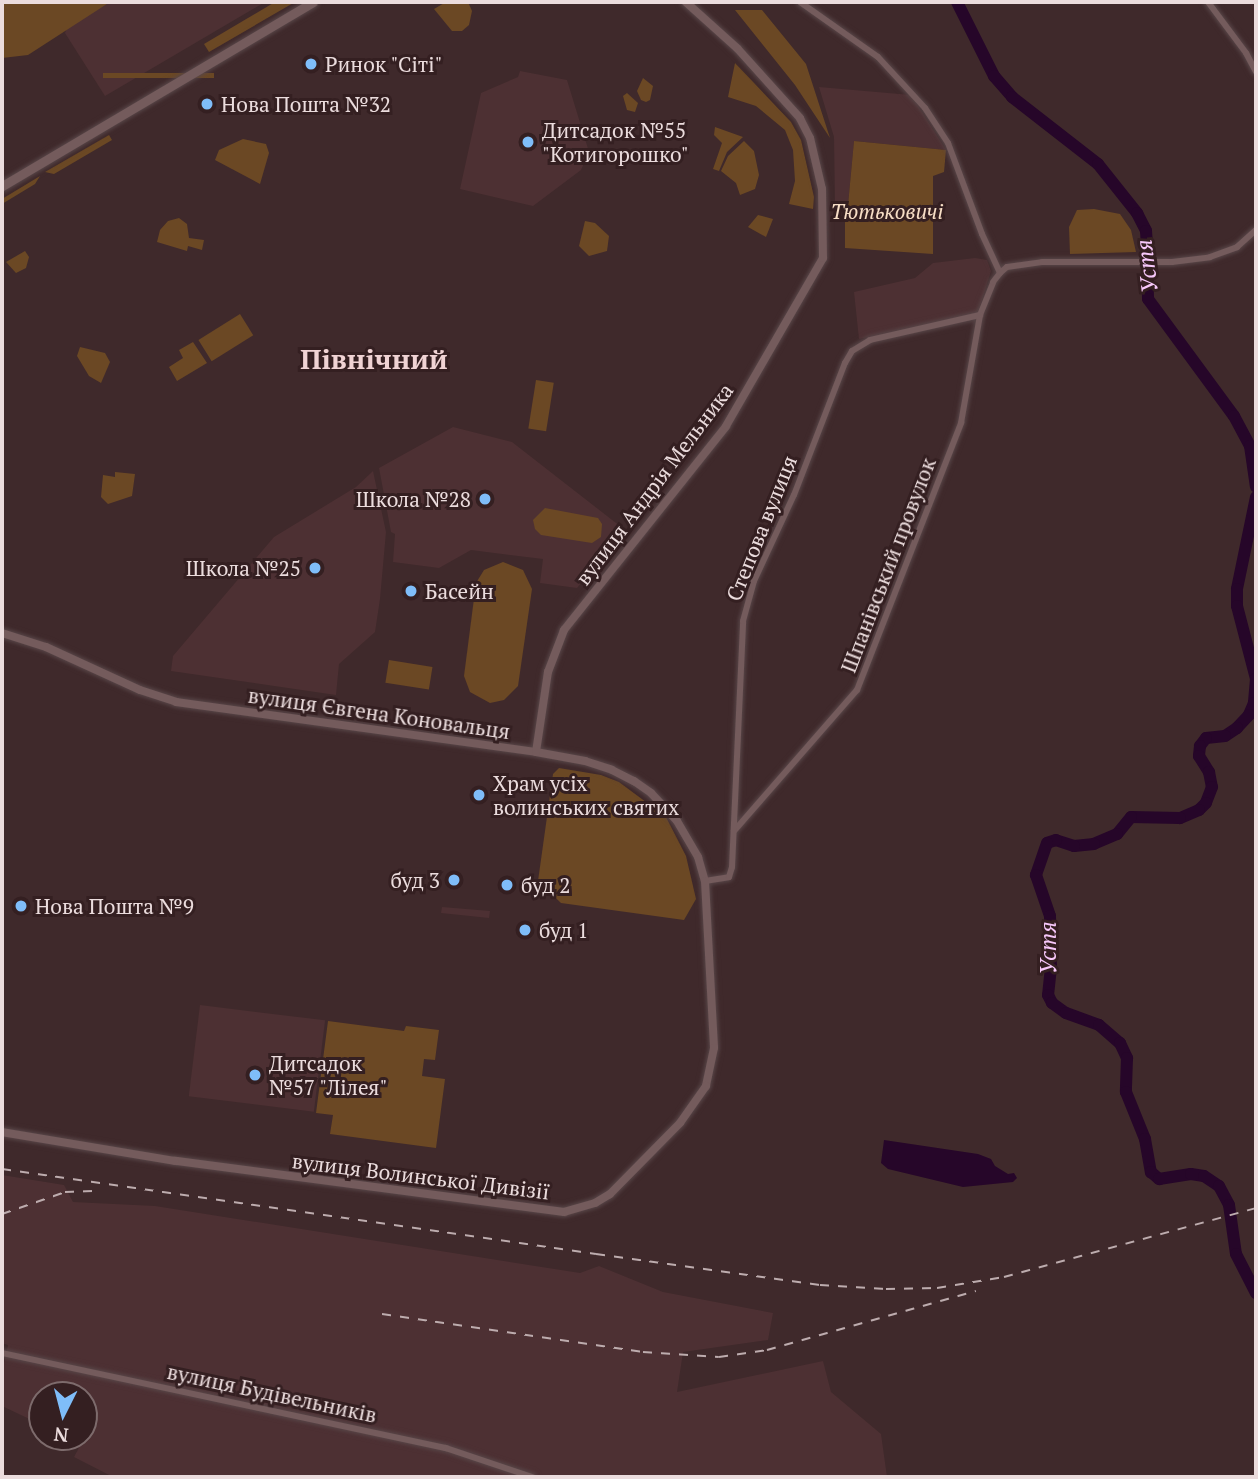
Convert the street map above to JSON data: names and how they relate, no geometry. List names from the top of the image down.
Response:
{
  "streets": {
    "street": [
      "вулиця Андрія Мельника",
      "Степова вулиця",
      "Шпанівський провулок",
      "вулиця Євгена Коновальця",
      "вулиця Волинської Дивізії",
      "вулиця Будівельників"
    ]
  },
  "crossings": [
    ["вулиця Андрія Мельника", "вулиця Євгена Коновальця"],
    ["Степова вулиця", "Шпанівський провулок"],
    ["Степова вулиця", "вулиця Євгена Коновальця"],
    ["Степова вулиця", "вулиця Волинської Дивізії"],
    ["вулиця Євгена Коновальця", "вулиця Волинської Дивізії"]
  ],
  "districts": ["Північний"],
  "water": ["Устя"],
  "parks": ["Тютьковичі"],
  "places": [
    "Ринок \"Сіті\"",
    "Нова Пошта №32",
    "Дитсадок №55 \"Котигорошко\"",
    "Школа №28",
    "Школа №25",
    "Басейн",
    "Храм усіх волинських святих",
    "буд 3",
    "буд 2",
    "Нова Пошта №9",
    "буд 1",
    "Дитсадок №57 \"Лілея\""
  ],
  "north": "bottom"
}
